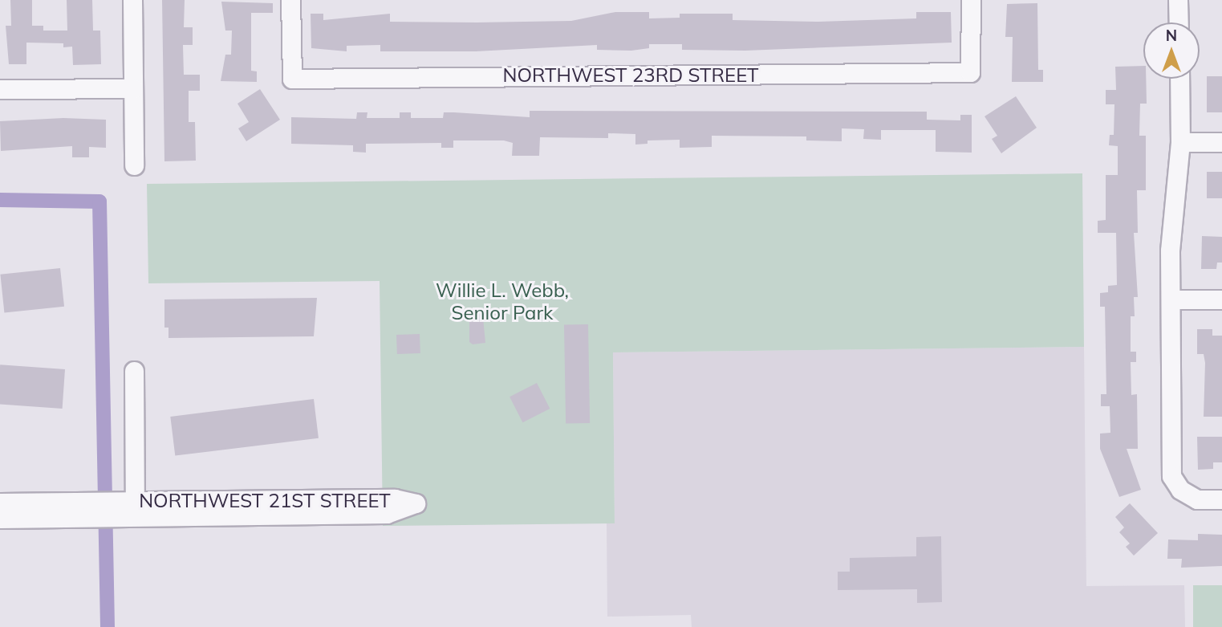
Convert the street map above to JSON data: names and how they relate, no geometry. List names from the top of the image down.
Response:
{
  "streets": {
    "street": ["NORTHWEST 23RD STREET", "NORTHWEST 21ST STREET"]
  },
  "parks": ["Willie L. Webb, Senior Park"],
  "north": "top"
}
